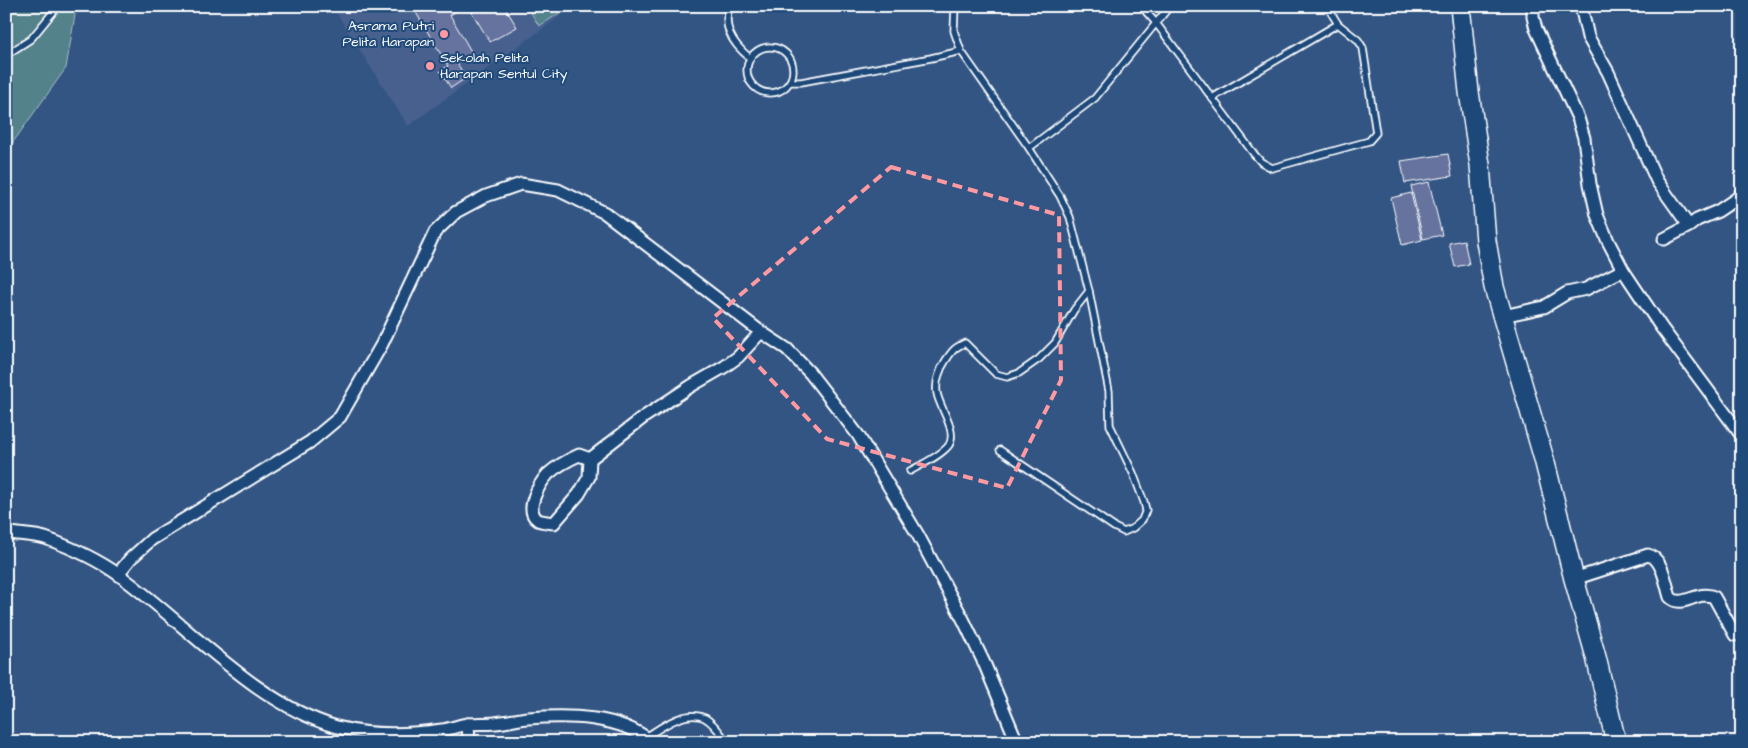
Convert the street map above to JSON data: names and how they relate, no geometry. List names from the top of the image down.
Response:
{
  "places": ["Asrama Putri Pelita Harapan", "Sekolah Pelita Harapan Sentul City"]
}
